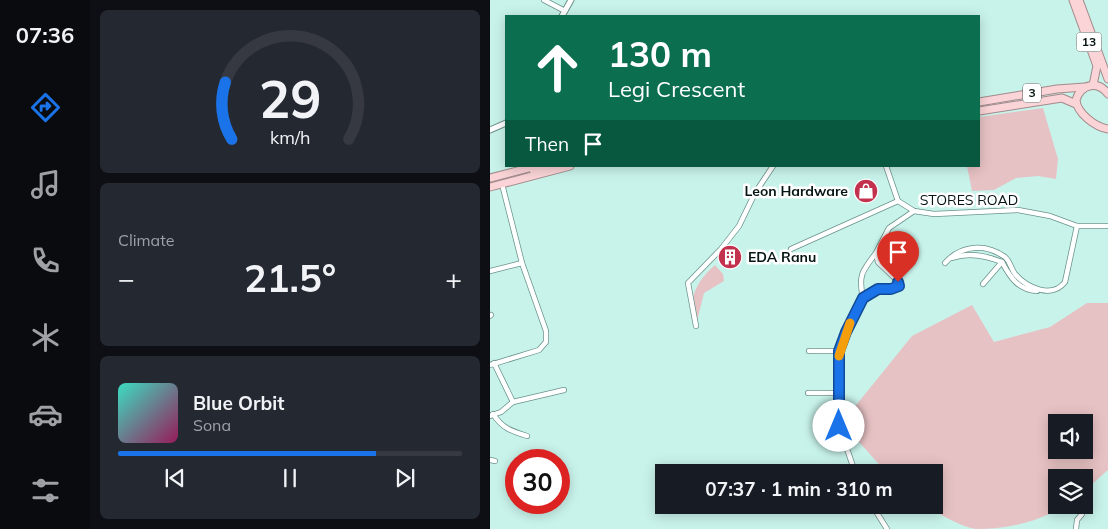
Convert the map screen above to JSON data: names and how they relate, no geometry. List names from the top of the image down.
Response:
{
  "streets": {
    "highway": ["13", "3"],
    "street": ["STORES ROAD"]
  },
  "places": {
    "shop": ["Leon Hardware"],
    "building": ["EDA Ranu"]
  },
  "page": {
    "tabs": "07:36",
    "turn": ["130 m", "Legi Crescent"],
    "then": "Then",
    "tile": "Climate",
    "heat": ["−", "21.5°", "+"],
    "song": ["Blue Orbit", "Sona"],
    "limit": "30",
    "trip": "07:37 · 1 min · 310 m",
    "gauge": ["29", "km/h"]
  }
}
